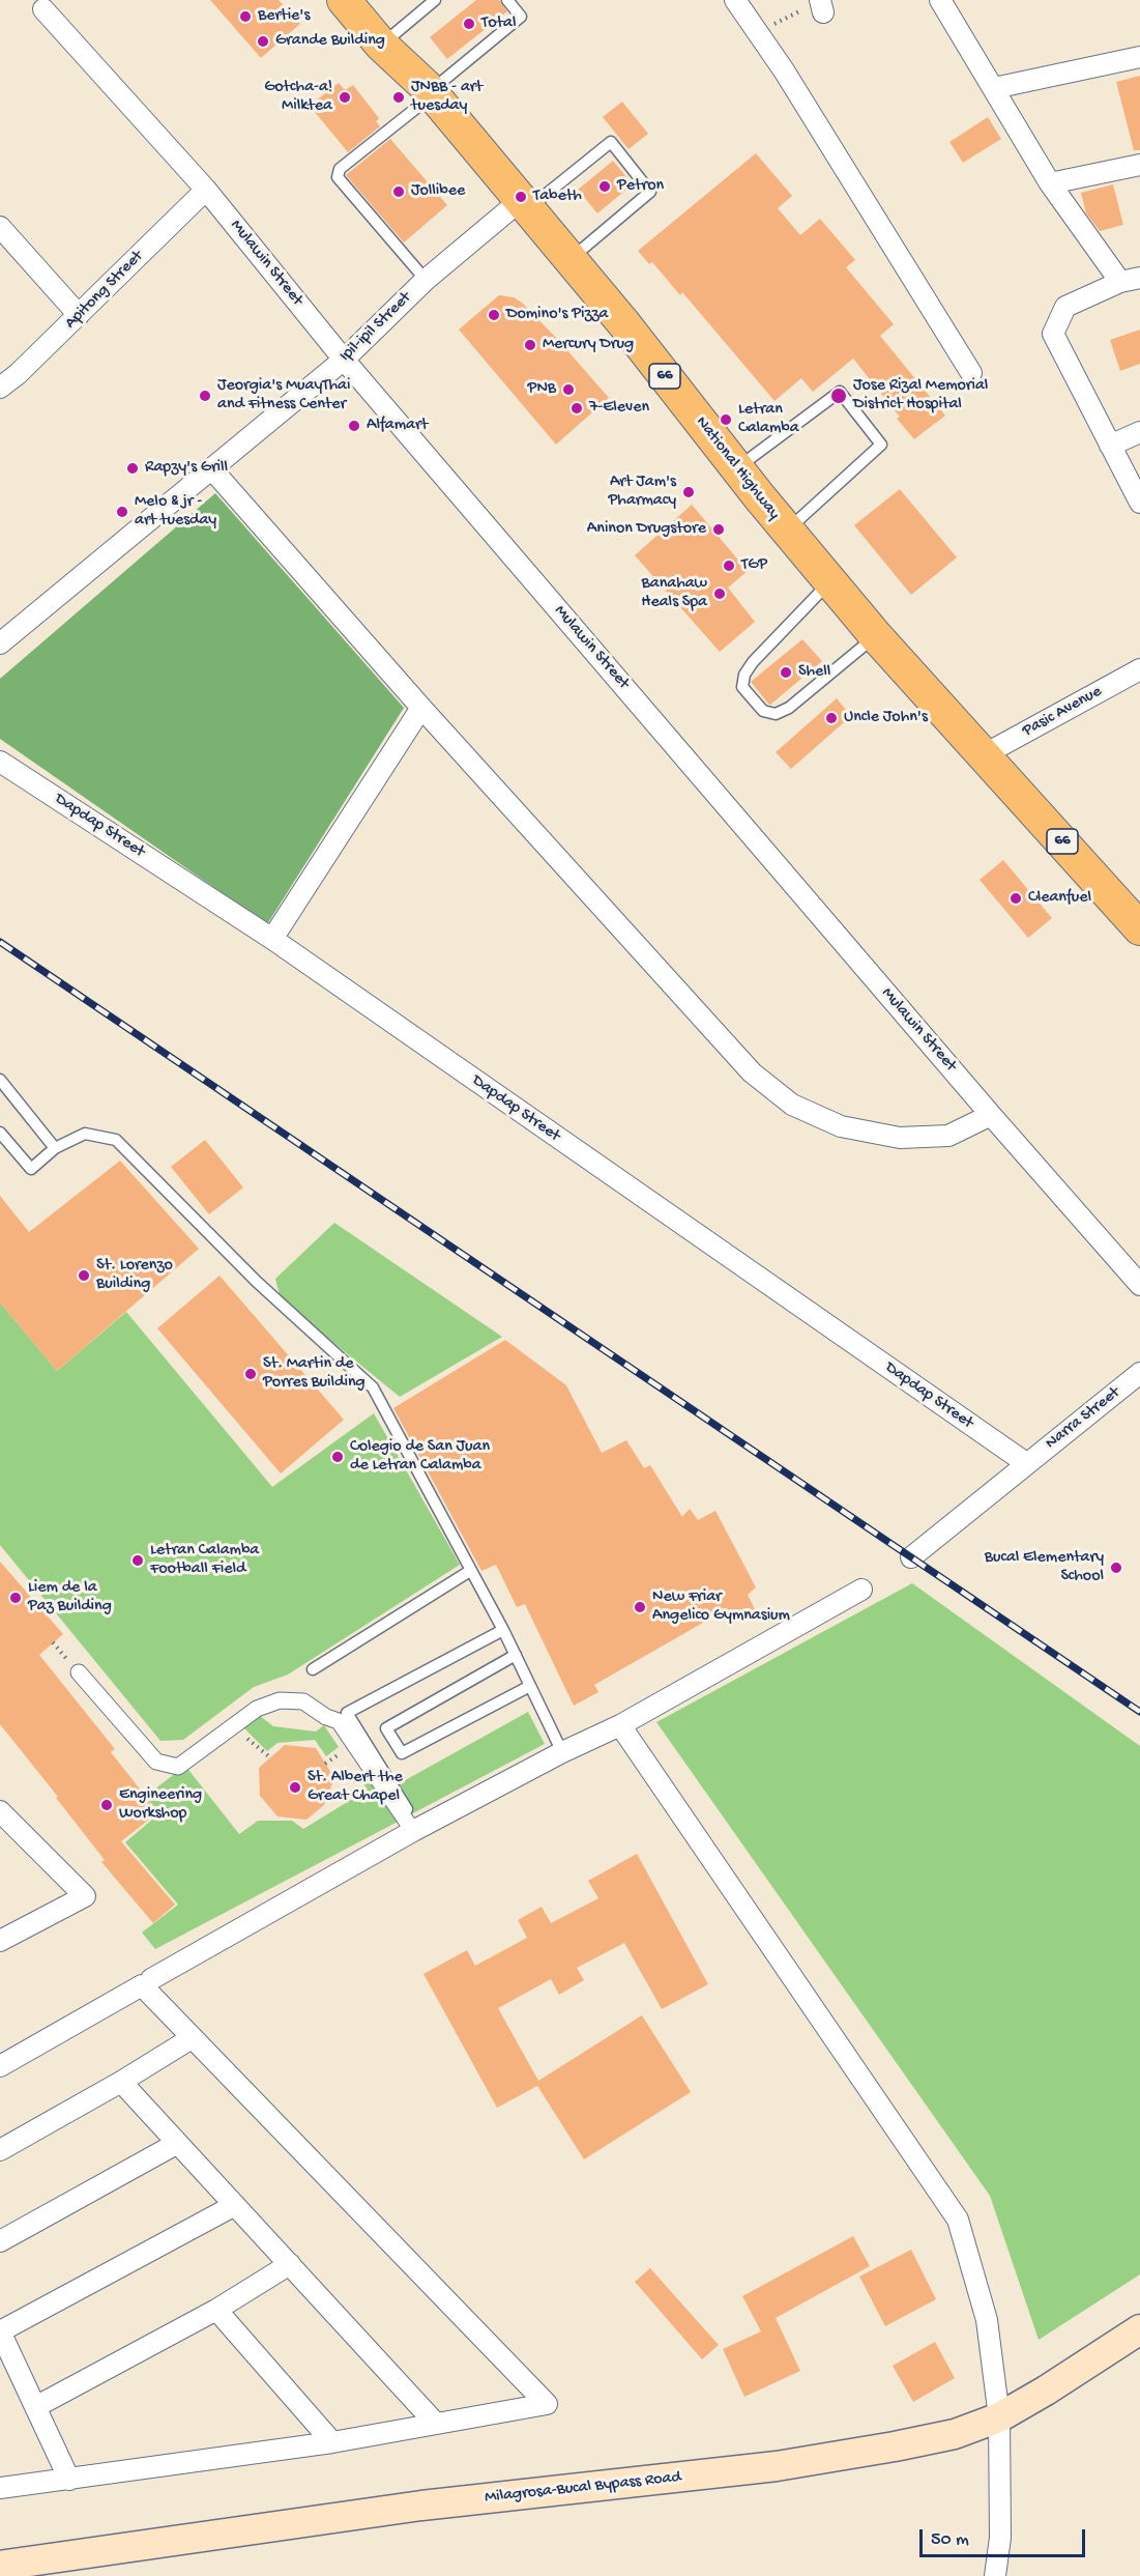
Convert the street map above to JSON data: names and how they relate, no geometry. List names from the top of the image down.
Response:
{
  "streets": {
    "main road": ["66", "National Highway", "Milagrosa-Bucal Bypass Road"],
    "street": [
      "Mulawin Street",
      "Apitong Street",
      "Ipil-ipil Street",
      "Pasic Avenue",
      "Dapdap Street",
      "Narra Street"
    ]
  },
  "crossings": [
    ["Mulawin Street", "Apitong Street"],
    ["Mulawin Street", "Ipil-ipil Street"],
    ["Ipil-ipil Street", "National Highway"],
    ["National Highway", "Pasic Avenue"],
    ["Dapdap Street", "Narra Street"]
  ],
  "places": [
    "Bertie's",
    "Total",
    "Grande Building",
    "Gotcha-a! Milktea",
    "JNBB - art tuesday",
    "Petron",
    "Jollibee",
    "Tabeth",
    "Domino's Pizza",
    "Mercury Drug",
    "PNB",
    "Jeorgia's MuayThai and Fitness Center",
    "Jose Rizal Memorial District Hospital",
    "7-Eleven",
    "Letran Calamba",
    "Alfamart",
    "Rapzy's Grill",
    "Art Jam's Pharmacy",
    "Melo & jr - art tuesday",
    "Aninon Drugstore",
    "TGP",
    "Banahaw Heals Spa",
    "Shell",
    "Uncle John's",
    "Cleanfuel",
    "St. Lorenzo Building",
    "St. Martin de Porres Building",
    "Colegio de San Juan de Letran Calamba",
    "Letran Calamba Football Field",
    "Bucal Elementary School",
    "Liem de la Paz Building",
    "New Friar Angelico Gymnasium",
    "St. Albert the Great Chapel",
    "Engineering Workshop"
  ],
  "scale_bar": "50 m"
}
